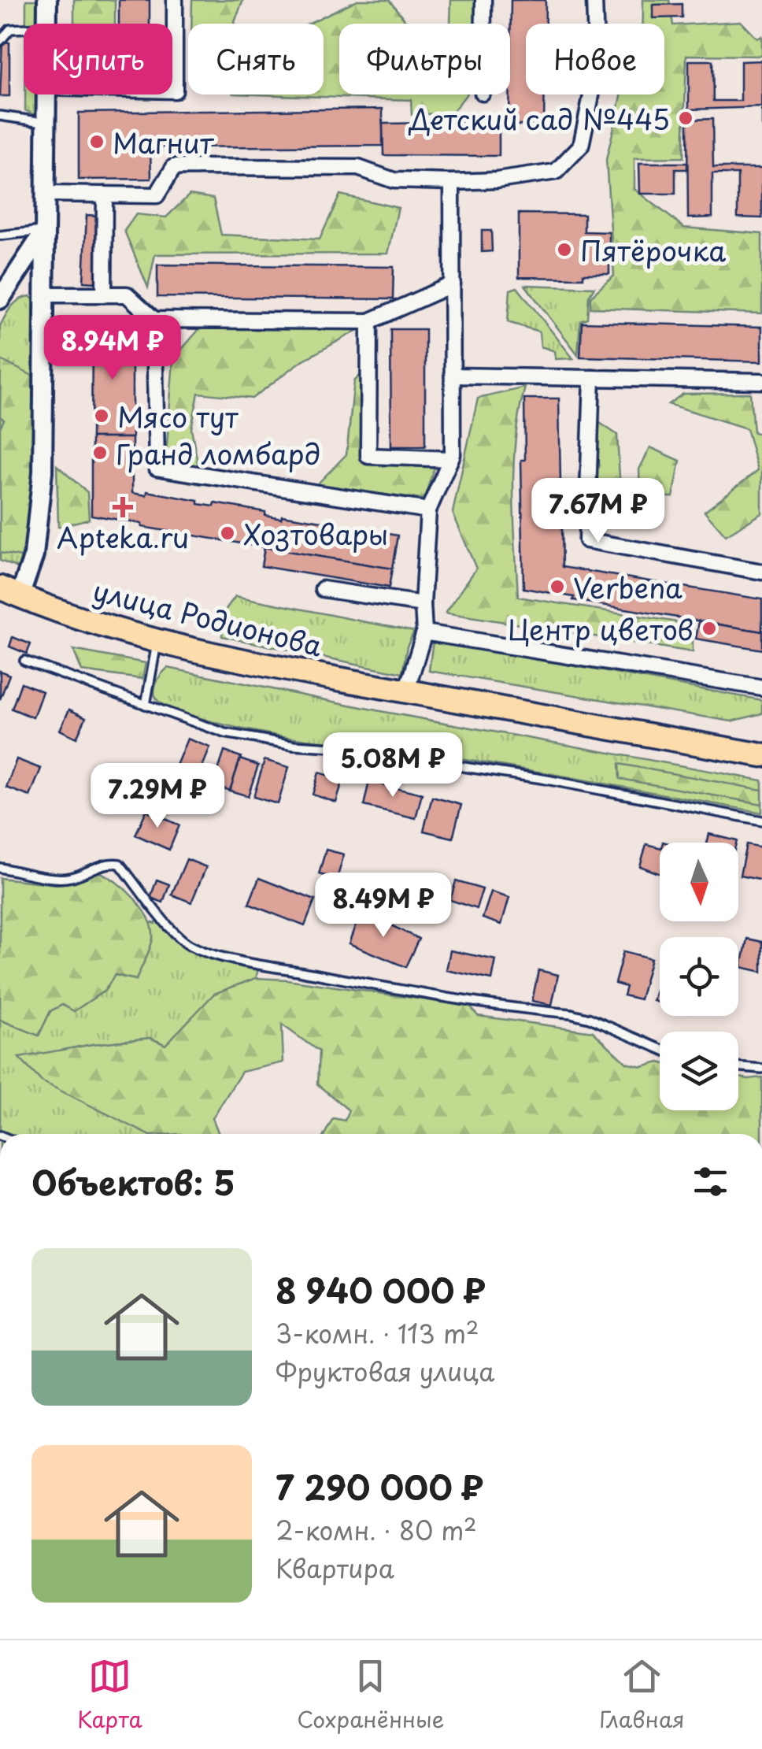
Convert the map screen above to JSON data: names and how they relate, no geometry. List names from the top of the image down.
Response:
{
  "streets": {
    "main road": ["улица Родионова"]
  },
  "places": {
    "other": [
      "Детский сад №445",
      "Магнит",
      "Пятёрочка",
      "Мясо тут",
      "Гранд ломбард",
      "Хозтовары",
      "Verbena",
      "Центр цветов"
    ],
    "health": ["Apteka.ru"]
  },
  "north": "bottom",
  "page": {
    "chip": [
      "Купить",
      "Снять",
      "Фильтры",
      "Новое"
    ],
    "price": [
      "8.94M ₽",
      "7.67M ₽",
      "5.08M ₽",
      "7.29M ₽",
      "8.49M ₽"
    ],
    "heading": "Объектов: 5",
    "list": [
      {
        "name": "8 940 000 ₽",
        "note": "3-комн. · 113 m² · Фруктовая улица"
      },
      {
        "name": "7 290 000 ₽",
        "note": "2-комн. · 80 m² · Квартира"
      }
    ],
    "tabs": ["Карта", "Сохранённые", "Главная"]
  }
}
